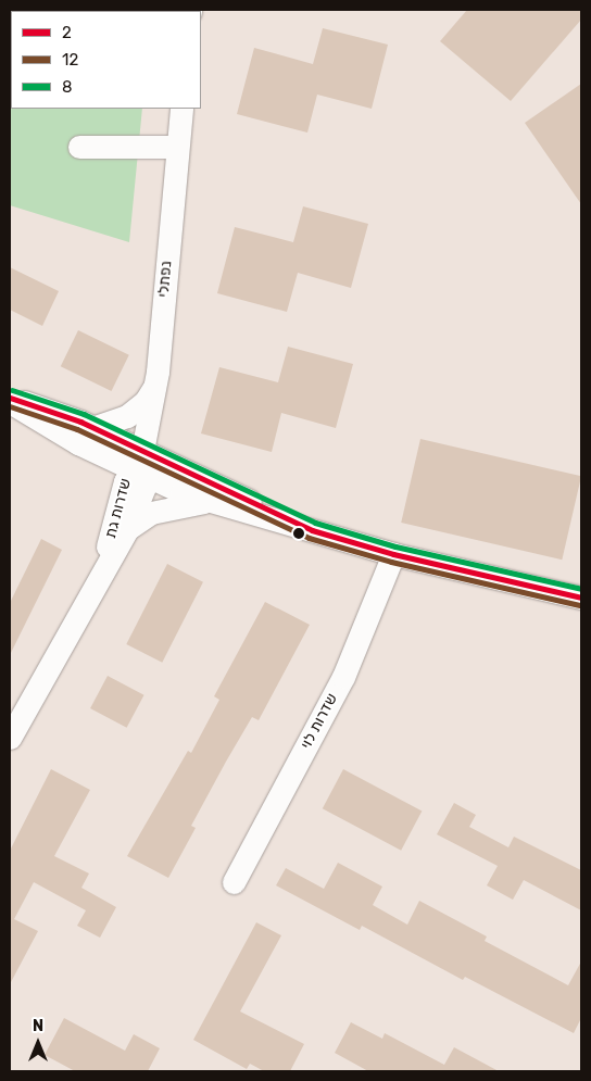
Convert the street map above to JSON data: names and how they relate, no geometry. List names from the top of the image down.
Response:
{
  "streets": {
    "street": ["נפתלי", "שדרות גת", "שדרות לוי"]
  },
  "crossings": [
    ["נפתלי", "שדרות גת"]
  ],
  "lines": ["transit line 8", "transit line 2", "transit line 12"],
  "legend": ["2", "12", "8"],
  "north": "top"
}
